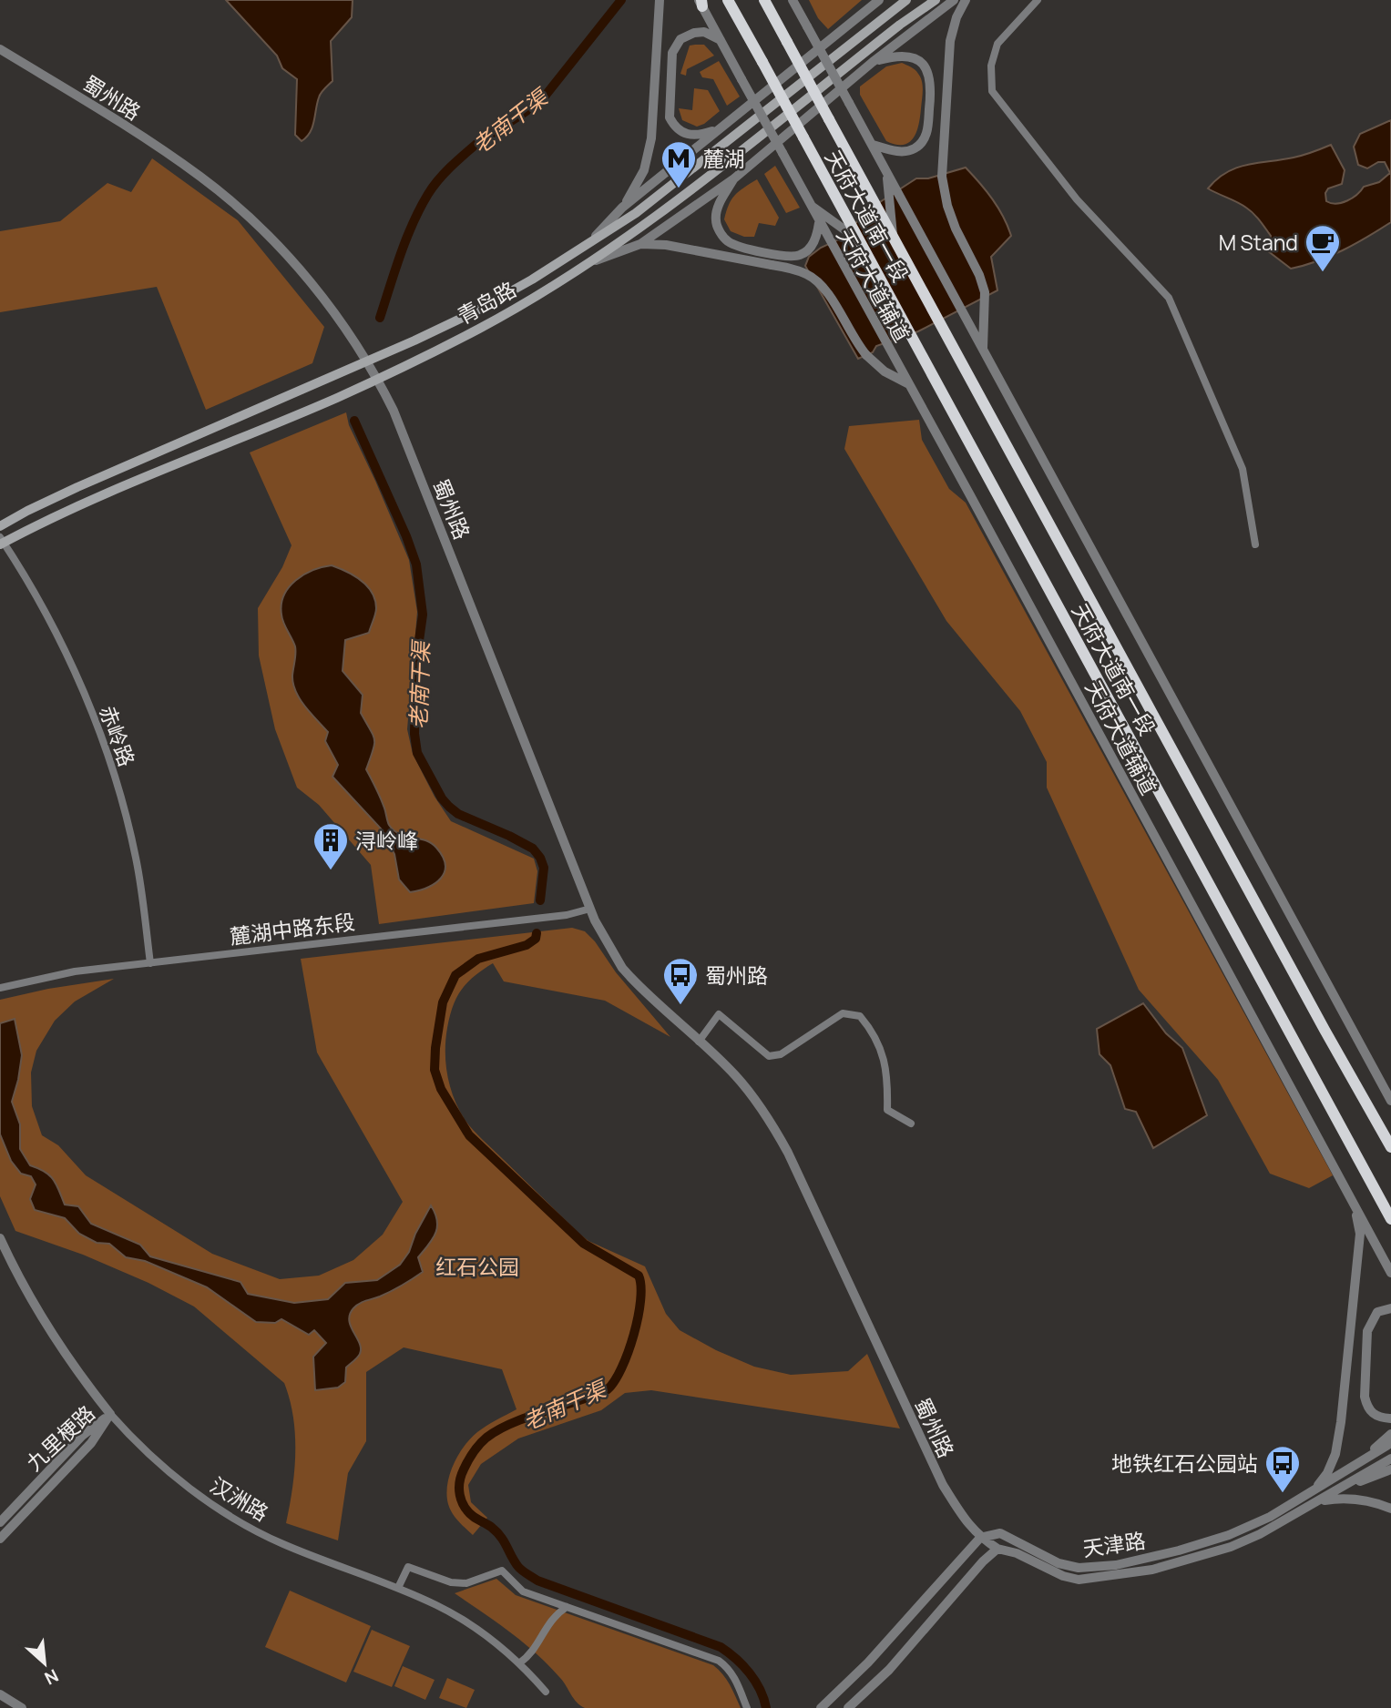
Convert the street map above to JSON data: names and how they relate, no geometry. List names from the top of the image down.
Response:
{
  "streets": {
    "highway": ["天府大道南一段"],
    "main road": ["青岛路"],
    "street": [
      "蜀州路",
      "天府大道辅道",
      "赤岭路",
      "麓湖中路东段",
      "九里梗路",
      "汉洲路",
      "天津路"
    ]
  },
  "crossings": [
    ["蜀州路", "青岛路"],
    ["蜀州路", "麓湖中路东段"],
    ["蜀州路", "天津路"],
    ["青岛路", "赤岭路"],
    ["赤岭路", "麓湖中路东段"],
    ["九里梗路", "汉洲路"]
  ],
  "water": ["老南干渠"],
  "parks": ["红石公园"],
  "places": {
    "metro station": ["麓湖"],
    "cafe": ["M Stand"],
    "building": ["浔岭峰"],
    "bus stop": ["蜀州路", "地铁红石公园站"]
  },
  "north": "bottom right"
}
